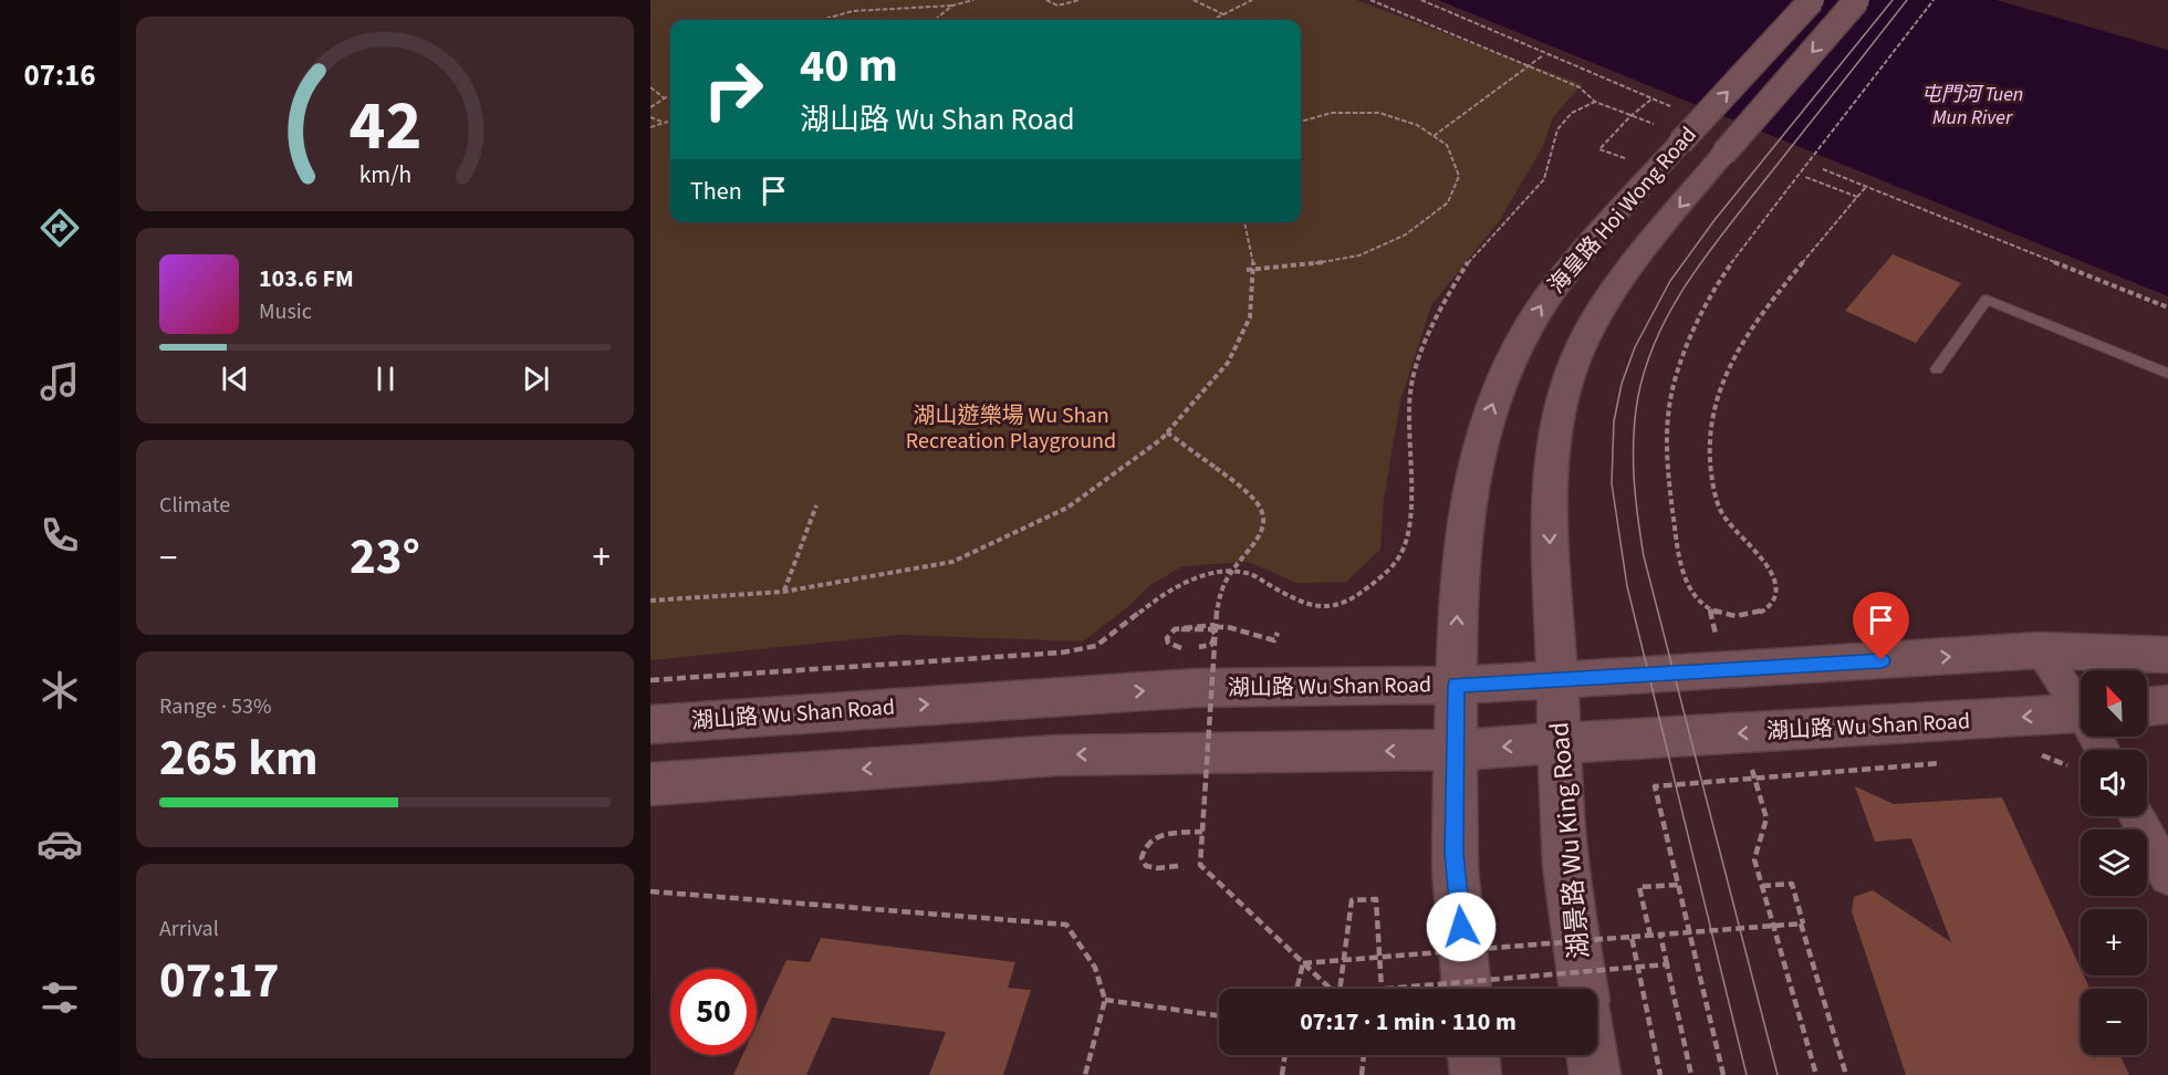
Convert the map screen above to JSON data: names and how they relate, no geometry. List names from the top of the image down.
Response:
{
  "streets": {
    "main road": ["海皇路 Hoi Wong Road", "湖山路 Wu Shan Road", "湖景路 Wu King Road"]
  },
  "crossings": [
    ["海皇路 Hoi Wong Road", "湖山路 Wu Shan Road"],
    ["海皇路 Hoi Wong Road", "湖景路 Wu King Road"],
    ["湖山路 Wu Shan Road", "湖景路 Wu King Road"]
  ],
  "water": ["屯門河 Tuen Mun River"],
  "parks": ["湖山遊樂場 Wu Shan Recreation Playground"],
  "north": "top left",
  "page": {
    "tabs": "07:16",
    "turn": ["40 m", "湖山路 Wu Shan Road"],
    "then": "Then",
    "song": ["103.6 FM", "Music"],
    "tile": [
      "Climate",
      ["Range · 53%", "265 km"],
      ["Arrival", "07:17"]
    ],
    "heat": ["−", "23°", "+"],
    "map_buttons": ["+", "−"],
    "limit": "50",
    "trip": "07:17 · 1 min · 110 m",
    "gauge": ["42", "km/h"]
  }
}
